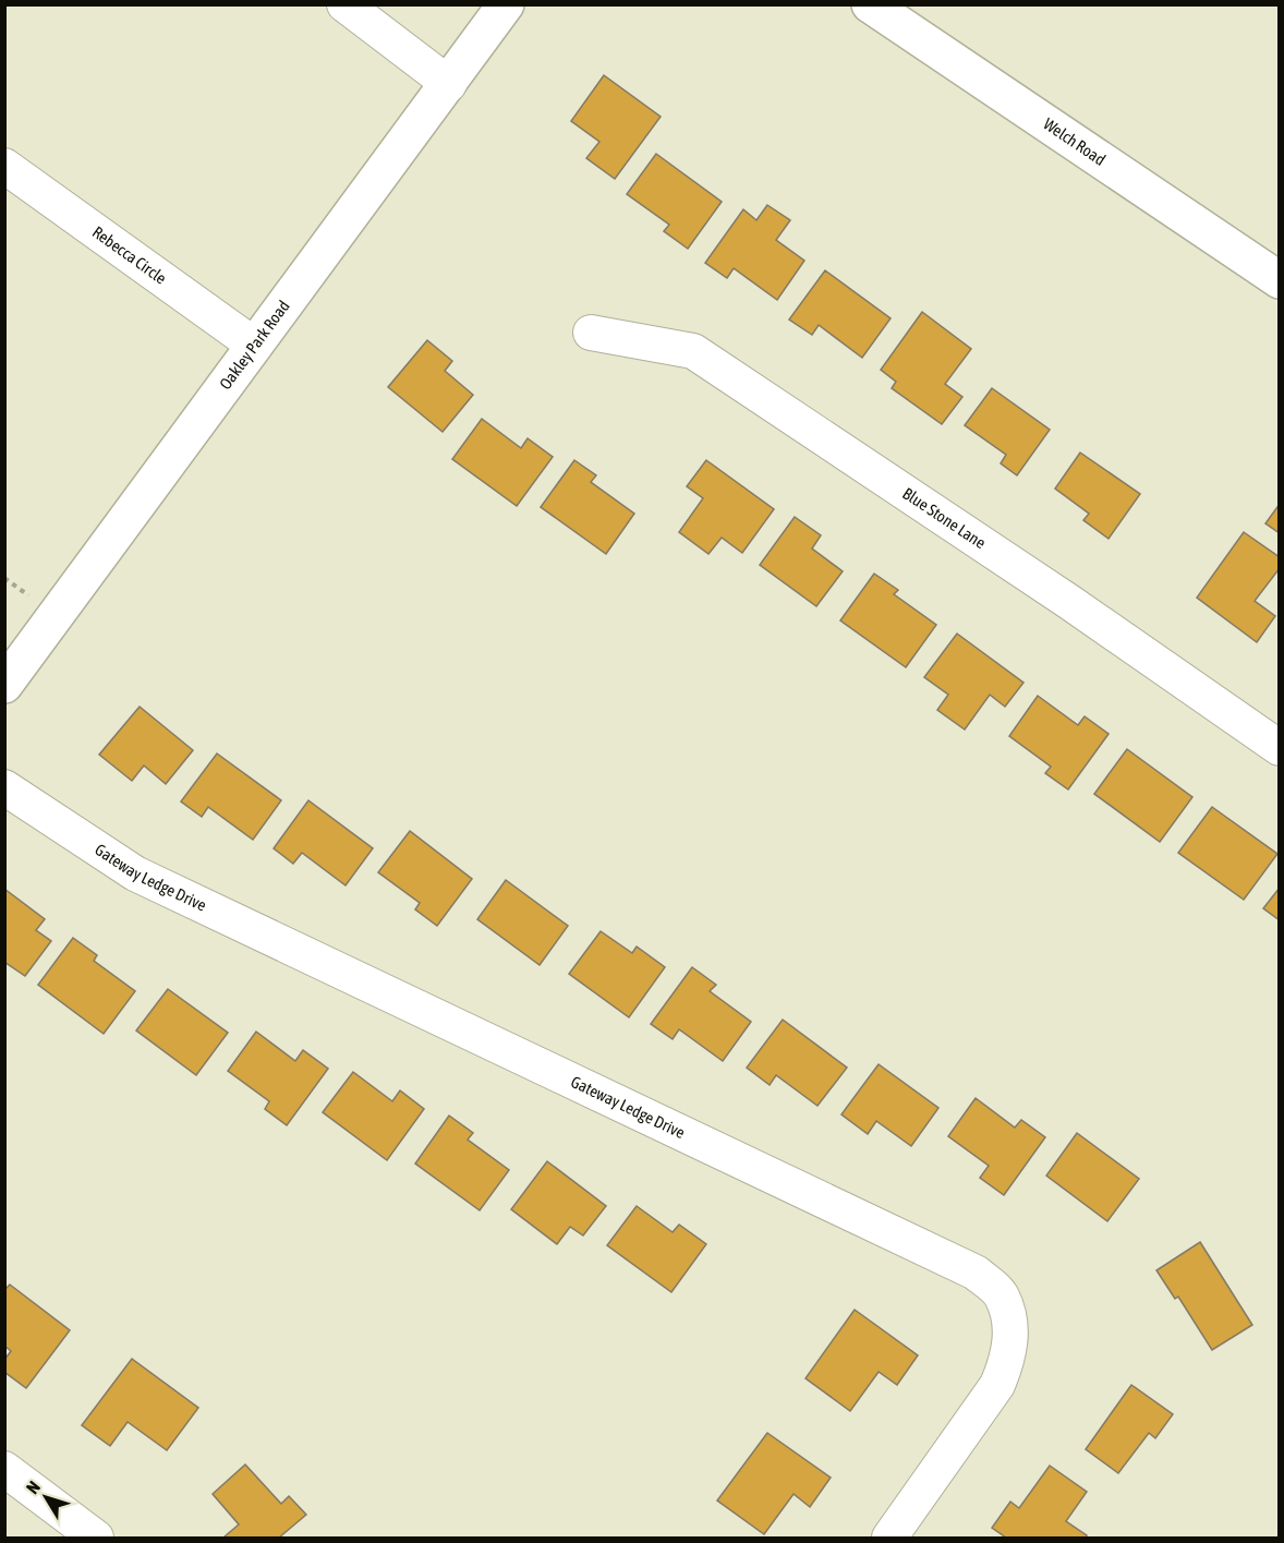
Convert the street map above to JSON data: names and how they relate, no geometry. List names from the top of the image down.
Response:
{
  "streets": {
    "street": [
      "Welch Road",
      "Rebecca Circle",
      "Oakley Park Road",
      "Blue Stone Lane",
      "Gateway Ledge Drive"
    ]
  },
  "crossings": [
    ["Rebecca Circle", "Oakley Park Road"]
  ],
  "north": "top left"
}
